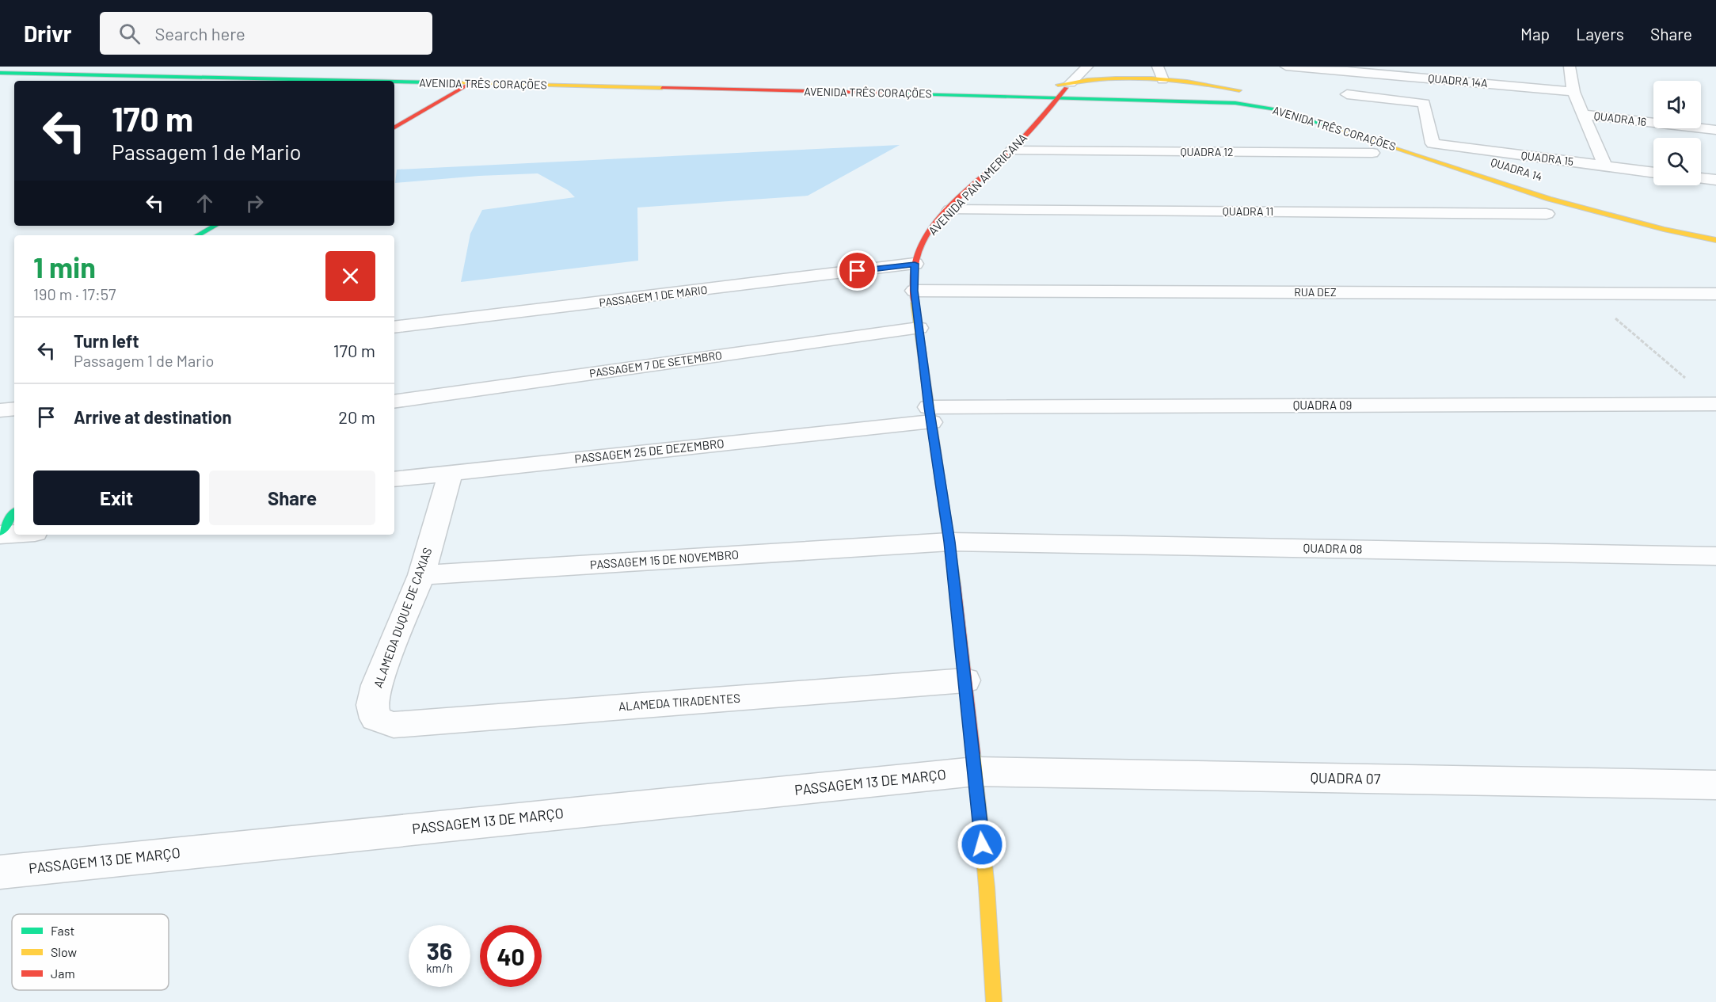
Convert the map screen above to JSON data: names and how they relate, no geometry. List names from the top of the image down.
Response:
{
  "streets": {
    "street": [
      "QUADRA 14A",
      "AVENIDA TRÊS CORAÇÕES",
      "QUADRA 16",
      "QUADRA 12",
      "QUADRA 15",
      "QUADRA 14",
      "AVENIDA PAN AMERICANA",
      "QUADRA 11",
      "RUA DEZ",
      "PASSAGEM 1 DE MARIO",
      "PASSAGEM 7 DE SETEMBRO",
      "QUADRA 09",
      "PASSAGEM 25 DE DEZEMBRO",
      "QUADRA 08",
      "PASSAGEM 15 DE NOVEMBRO",
      "ALAMEDA DUQUE DE CAXIAS",
      "ALAMEDA TIRADENTES",
      "QUADRA 07",
      "PASSAGEM 13 DE MARÇO"
    ]
  },
  "crossings": [
    ["AVENIDA TRÊS CORAÇÕES", "AVENIDA PAN AMERICANA"],
    ["QUADRA 12", "AVENIDA PAN AMERICANA"],
    ["QUADRA 15", "QUADRA 14"],
    ["AVENIDA PAN AMERICANA", "QUADRA 11"],
    ["AVENIDA PAN AMERICANA", "RUA DEZ"],
    ["AVENIDA PAN AMERICANA", "PASSAGEM 1 DE MARIO"],
    ["AVENIDA PAN AMERICANA", "PASSAGEM 7 DE SETEMBRO"],
    ["AVENIDA PAN AMERICANA", "QUADRA 09"],
    ["AVENIDA PAN AMERICANA", "QUADRA 08"],
    ["AVENIDA PAN AMERICANA", "ALAMEDA TIRADENTES"],
    ["AVENIDA PAN AMERICANA", "QUADRA 07"],
    ["AVENIDA PAN AMERICANA", "PASSAGEM 13 DE MARÇO"],
    ["QUADRA 09", "PASSAGEM 25 DE DEZEMBRO"],
    ["PASSAGEM 25 DE DEZEMBRO", "ALAMEDA DUQUE DE CAXIAS"],
    ["QUADRA 08", "PASSAGEM 15 DE NOVEMBRO"],
    ["PASSAGEM 15 DE NOVEMBRO", "ALAMEDA DUQUE DE CAXIAS"],
    ["ALAMEDA DUQUE DE CAXIAS", "ALAMEDA TIRADENTES"],
    ["QUADRA 07", "PASSAGEM 13 DE MARÇO"]
  ],
  "legend": ["Fast", "Slow", "Jam"],
  "page": {
    "header": "Drivr",
    "search": "Search here",
    "nav": ["Map", "Layers", "Share"],
    "turn": ["170 m", "Passagem 1 de Mario"],
    "heading": ["1 min", "190 m · 17:57"],
    "list": [
      {
        "name": "Turn left",
        "note": "Passagem 1 de Mario",
        "value": "170 m"
      },
      {
        "name": "Arrive at destination",
        "value": "20 m"
      }
    ],
    "buttons": ["Exit", "Share"],
    "speed": "36 km/h",
    "limit": "40"
  }
}
